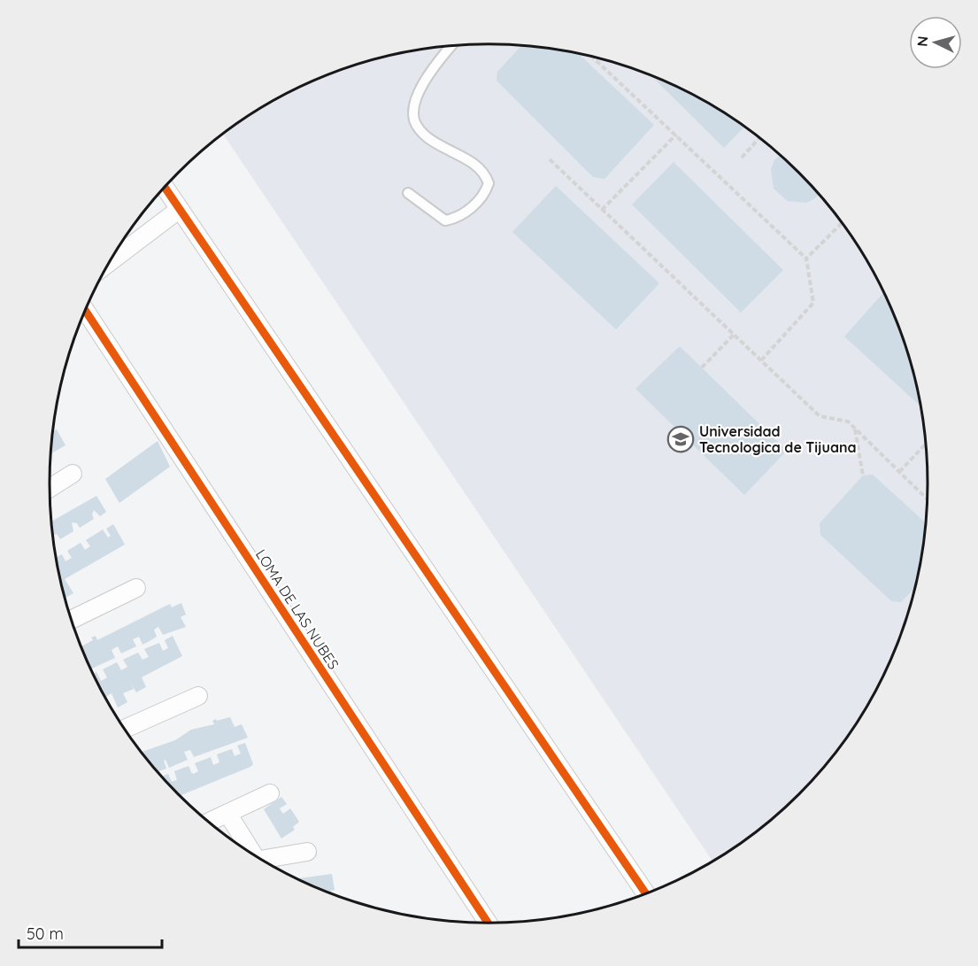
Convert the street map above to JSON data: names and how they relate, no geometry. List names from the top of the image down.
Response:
{
  "streets": {
    "street": ["LOMA DE LAS NUBES"]
  },
  "places": {
    "school or university": ["Universidad Tecnologica de Tijuana"]
  },
  "scale_bar": "50 m",
  "north": "left"
}
